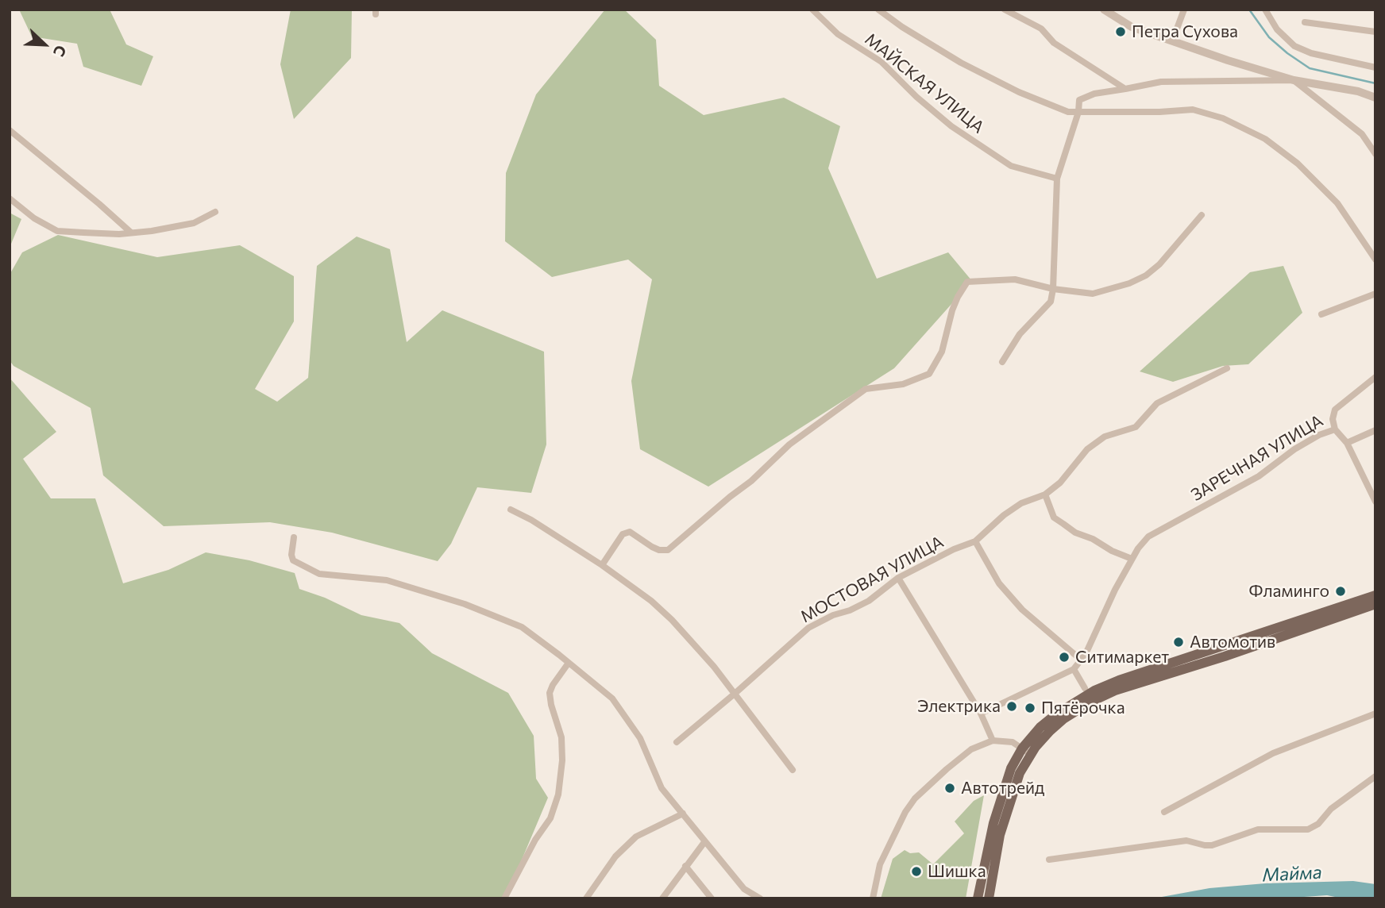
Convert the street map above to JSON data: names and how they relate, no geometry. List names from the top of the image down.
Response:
{
  "streets": {
    "street": ["МАЙСКАЯ УЛИЦА", "ЗАРЕЧНАЯ УЛИЦА", "МОСТОВАЯ УЛИЦА"]
  },
  "water": ["Майма"],
  "places": [
    "Петра Сухова",
    "Фламинго",
    "Автомотив",
    "Ситимаркет",
    "Электрика",
    "Пятёрочка",
    "Автотрейд",
    "Шишка"
  ],
  "north": "bottom right"
}
